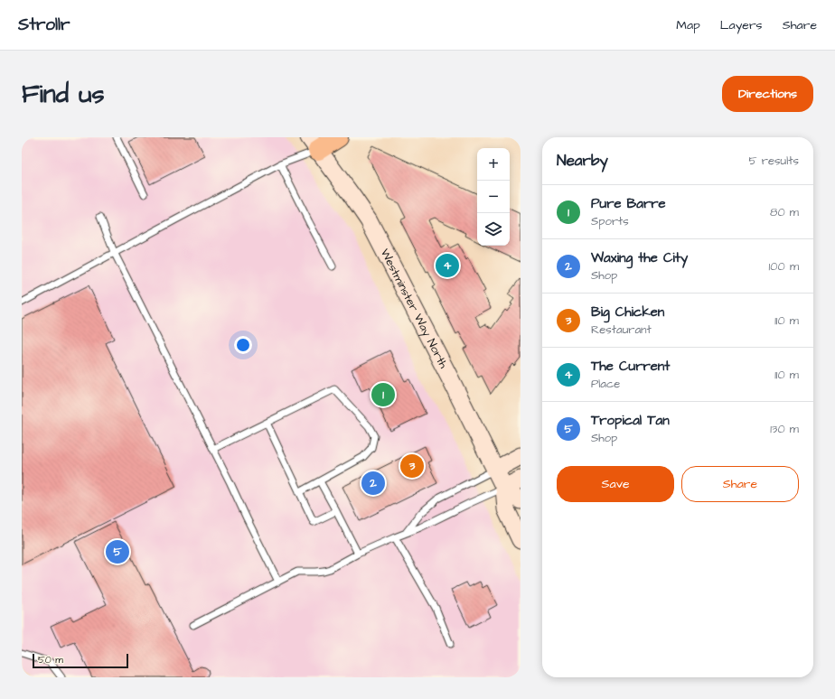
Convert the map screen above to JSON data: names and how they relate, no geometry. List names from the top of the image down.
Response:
{
  "streets": {
    "street": ["Westminster Way North"]
  },
  "scale_bar": "50 m",
  "page": {
    "header": "Strollr",
    "nav": ["Map", "Layers", "Share"],
    "buttons": [
      "Directions",
      ["Save", "Share"]
    ],
    "title": "Find us",
    "heading": ["Nearby", "5 results"],
    "map_buttons": ["+", "−"],
    "list": [
      {
        "mark": "1",
        "name": "Pure Barre",
        "note": "Sports",
        "value": "80 m"
      },
      {
        "mark": "2",
        "name": "Waxing the City",
        "note": "Shop",
        "value": "100 m"
      },
      {
        "mark": "3",
        "name": "Big Chicken",
        "note": "Restaurant",
        "value": "110 m"
      },
      {
        "mark": "4",
        "name": "The Current",
        "note": "Place",
        "value": "110 m"
      },
      {
        "mark": "5",
        "name": "Tropical Tan",
        "note": "Shop",
        "value": "130 m"
      }
    ],
    "pins": [
      "4",
      "1",
      "3",
      "2",
      "5"
    ],
    "scale": "50 m"
  }
}
